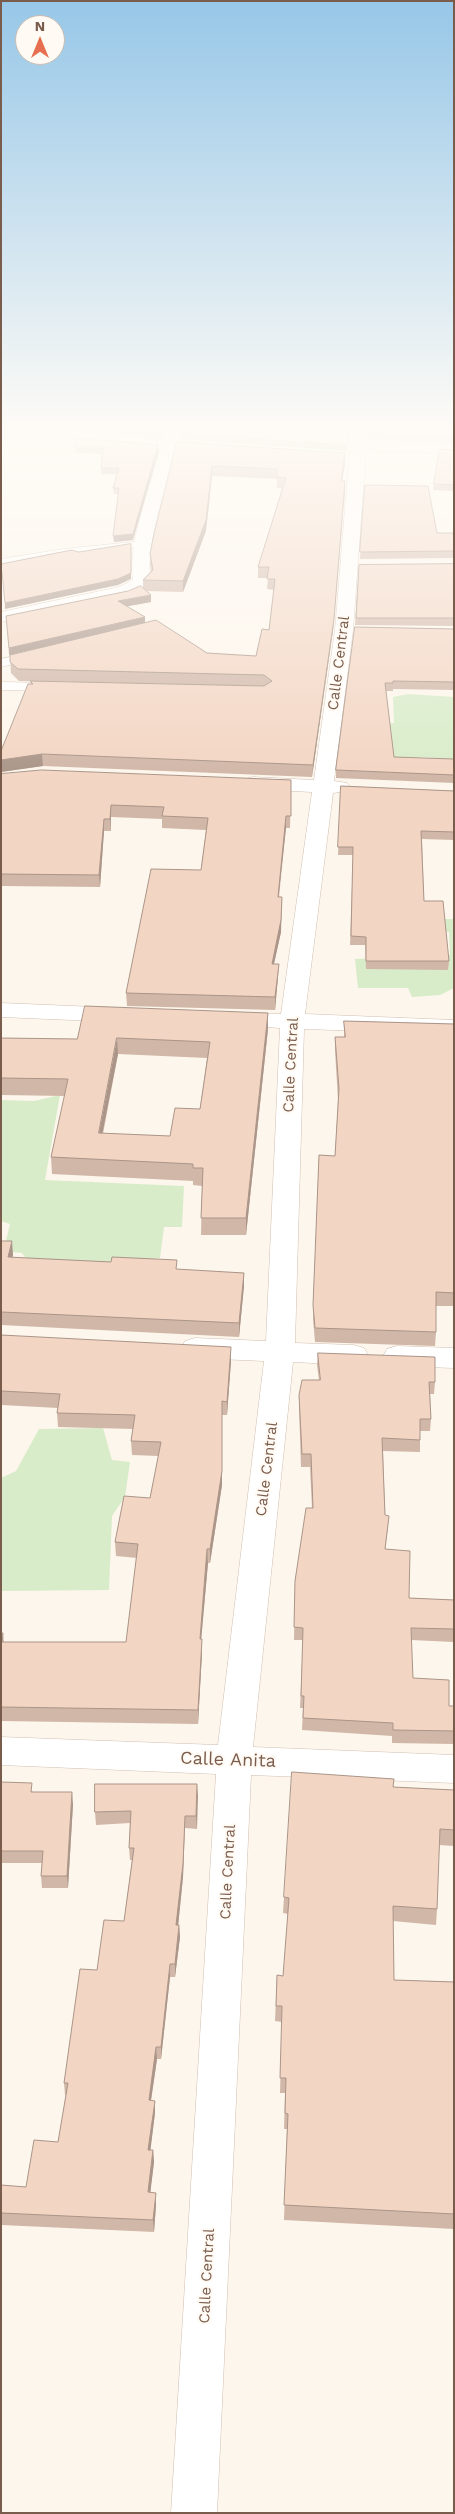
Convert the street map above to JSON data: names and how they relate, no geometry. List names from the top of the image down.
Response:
{
  "streets": {
    "street": ["Calle Central", "Calle Anita"]
  },
  "crossings": [
    ["Calle Central", "Calle Anita"]
  ],
  "north": "top"
}
